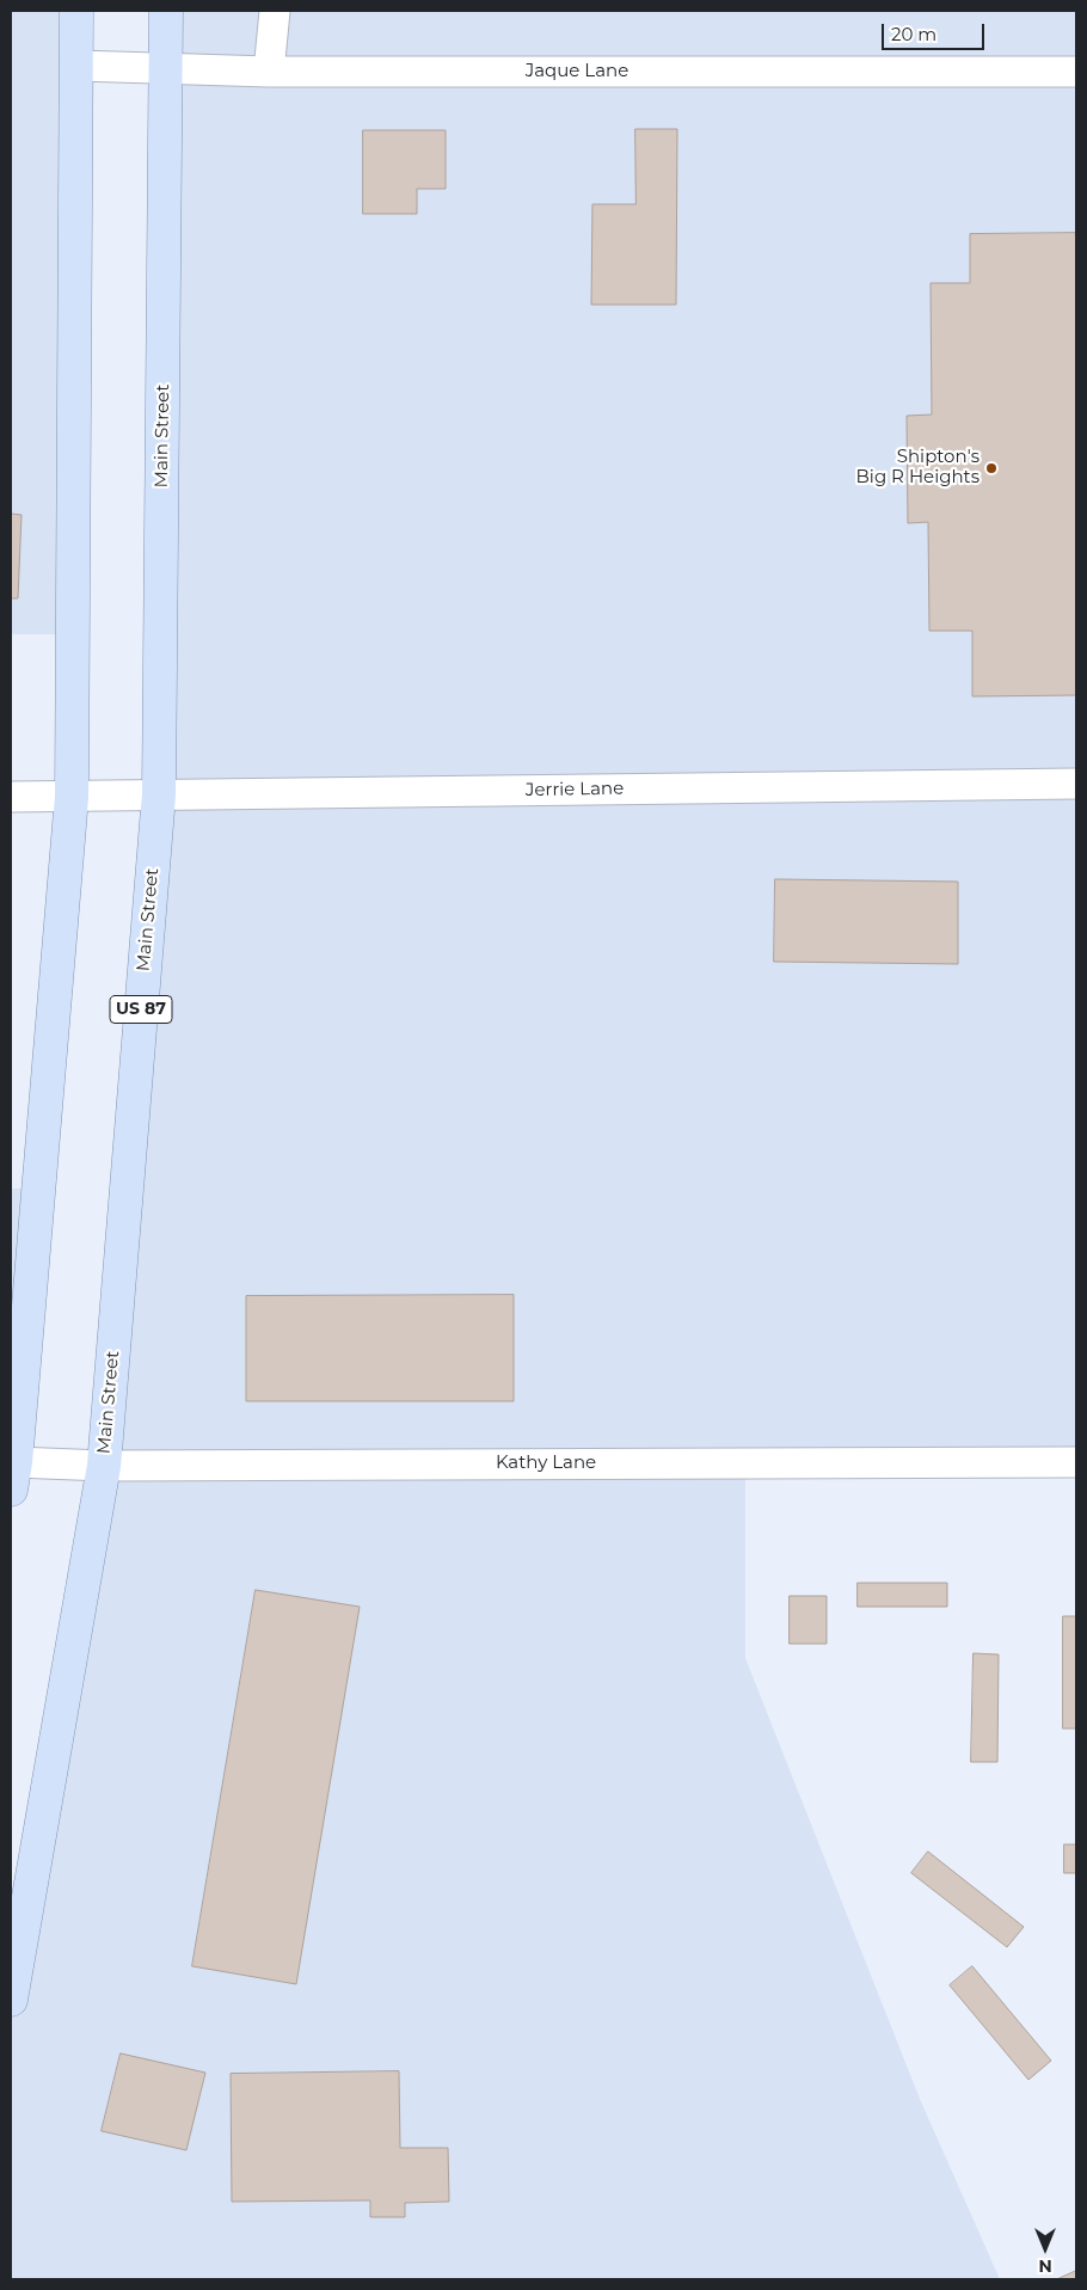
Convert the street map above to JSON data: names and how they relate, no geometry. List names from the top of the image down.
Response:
{
  "streets": {
    "main road": ["Main Street", "US 87"],
    "street": ["Jaque Lane", "Jerrie Lane", "Kathy Lane"]
  },
  "crossings": [
    ["Jaque Lane", "Main Street"],
    ["Main Street", "Jerrie Lane"],
    ["Main Street", "Kathy Lane"]
  ],
  "places": ["Shipton's Big R Heights"],
  "scale_bar": "20 m",
  "north": "bottom"
}
